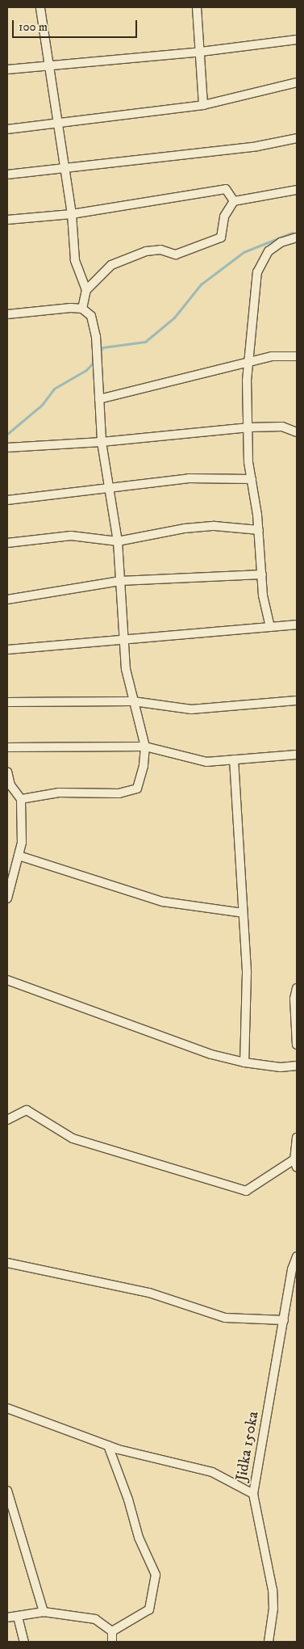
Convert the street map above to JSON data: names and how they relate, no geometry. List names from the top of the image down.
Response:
{
  "streets": {
    "street": ["Jidka 150ka"]
  },
  "scale_bar": "100 m"
}
